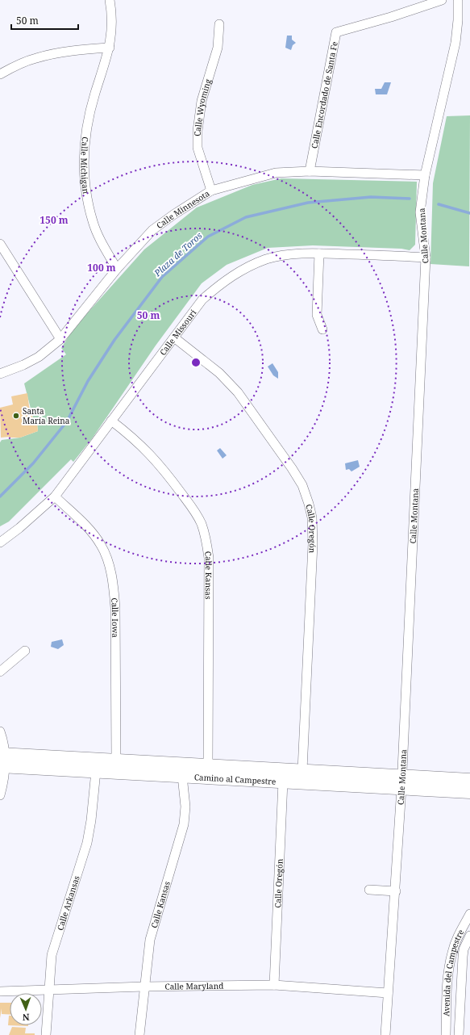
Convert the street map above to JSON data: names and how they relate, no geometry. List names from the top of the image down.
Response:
{
  "streets": {
    "street": [
      "Calle Encordado de Santa Fe",
      "Calle Wyoming",
      "Calle Míchigan",
      "Calle Minnesota",
      "Calle Montana",
      "Calle Missouri",
      "Calle Oregón",
      "Calle Kansas",
      "Calle Iowa",
      "Camino al Campestre",
      "Calle Arkansas",
      "Avenida del Campestre",
      "Calle Maryland"
    ]
  },
  "crossings": [
    ["Calle Encordado de Santa Fe", "Calle Minnesota"],
    ["Calle Wyoming", "Calle Minnesota"],
    ["Calle Míchigan", "Calle Minnesota"],
    ["Calle Minnesota", "Calle Montana"],
    ["Calle Montana", "Calle Missouri"],
    ["Calle Montana", "Camino al Campestre"],
    ["Calle Montana", "Calle Maryland"],
    ["Calle Missouri", "Calle Oregón"],
    ["Calle Missouri", "Calle Kansas"],
    ["Calle Missouri", "Calle Iowa"],
    ["Calle Oregón", "Camino al Campestre"],
    ["Calle Oregón", "Calle Maryland"],
    ["Calle Kansas", "Camino al Campestre"],
    ["Calle Kansas", "Calle Maryland"],
    ["Calle Iowa", "Camino al Campestre"],
    ["Camino al Campestre", "Calle Arkansas"],
    ["Calle Arkansas", "Calle Maryland"]
  ],
  "water": ["Plaza de Toros"],
  "places": ["Santa María Reina"],
  "scale_bar": "50 m",
  "north": "bottom",
  "rings": ["150 m", "100 m", "50 m"]
}
